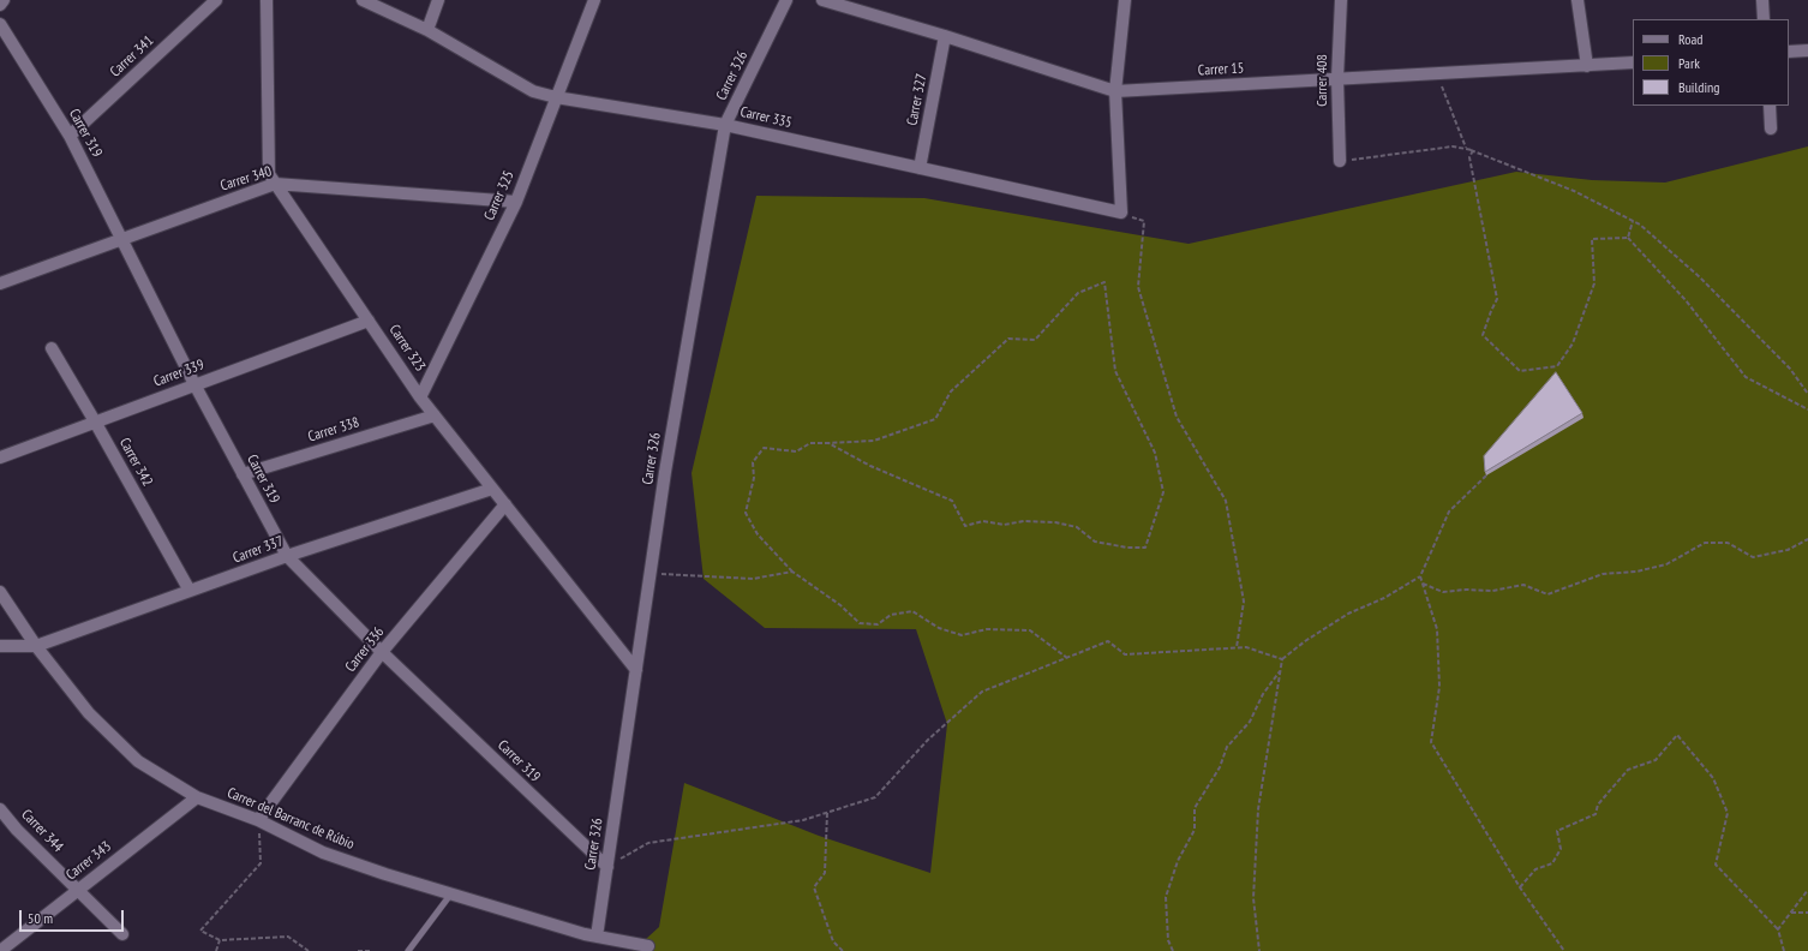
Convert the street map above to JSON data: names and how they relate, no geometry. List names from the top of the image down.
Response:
{
  "streets": {
    "street": [
      "Carrer 341",
      "Carrer 15",
      "Carrer 326",
      "Carrer 408",
      "Carrer 327",
      "Carrer 335",
      "Carrer 319",
      "Carrer 340",
      "Carrer 325",
      "Carrer 323",
      "Carrer 339",
      "Carrer 338",
      "Carrer 342",
      "Carrer 337",
      "Carrer 336",
      "Carrer del Barranc de Rúbio",
      "Carrer 344",
      "Carrer 343"
    ]
  },
  "crossings": [
    ["Carrer 341", "Carrer 319"],
    ["Carrer 15", "Carrer 408"],
    ["Carrer 15", "Carrer 327"],
    ["Carrer 326", "Carrer 335"],
    ["Carrer 326", "Carrer 319"],
    ["Carrer 326", "Carrer 323"],
    ["Carrer 326", "Carrer del Barranc de Rúbio"],
    ["Carrer 327", "Carrer 335"],
    ["Carrer 335", "Carrer 325"],
    ["Carrer 319", "Carrer 340"],
    ["Carrer 319", "Carrer 339"],
    ["Carrer 319", "Carrer 338"],
    ["Carrer 319", "Carrer 337"],
    ["Carrer 319", "Carrer 336"],
    ["Carrer 340", "Carrer 325"],
    ["Carrer 340", "Carrer 323"],
    ["Carrer 325", "Carrer 323"],
    ["Carrer 323", "Carrer 339"],
    ["Carrer 323", "Carrer 338"],
    ["Carrer 323", "Carrer 337"],
    ["Carrer 323", "Carrer 336"],
    ["Carrer 339", "Carrer 342"],
    ["Carrer 342", "Carrer 337"],
    ["Carrer 337", "Carrer del Barranc de Rúbio"],
    ["Carrer 336", "Carrer del Barranc de Rúbio"],
    ["Carrer del Barranc de Rúbio", "Carrer 343"],
    ["Carrer 344", "Carrer 343"]
  ],
  "legend": ["Road", "Park", "Building"],
  "scale_bar": "50 m"
}
